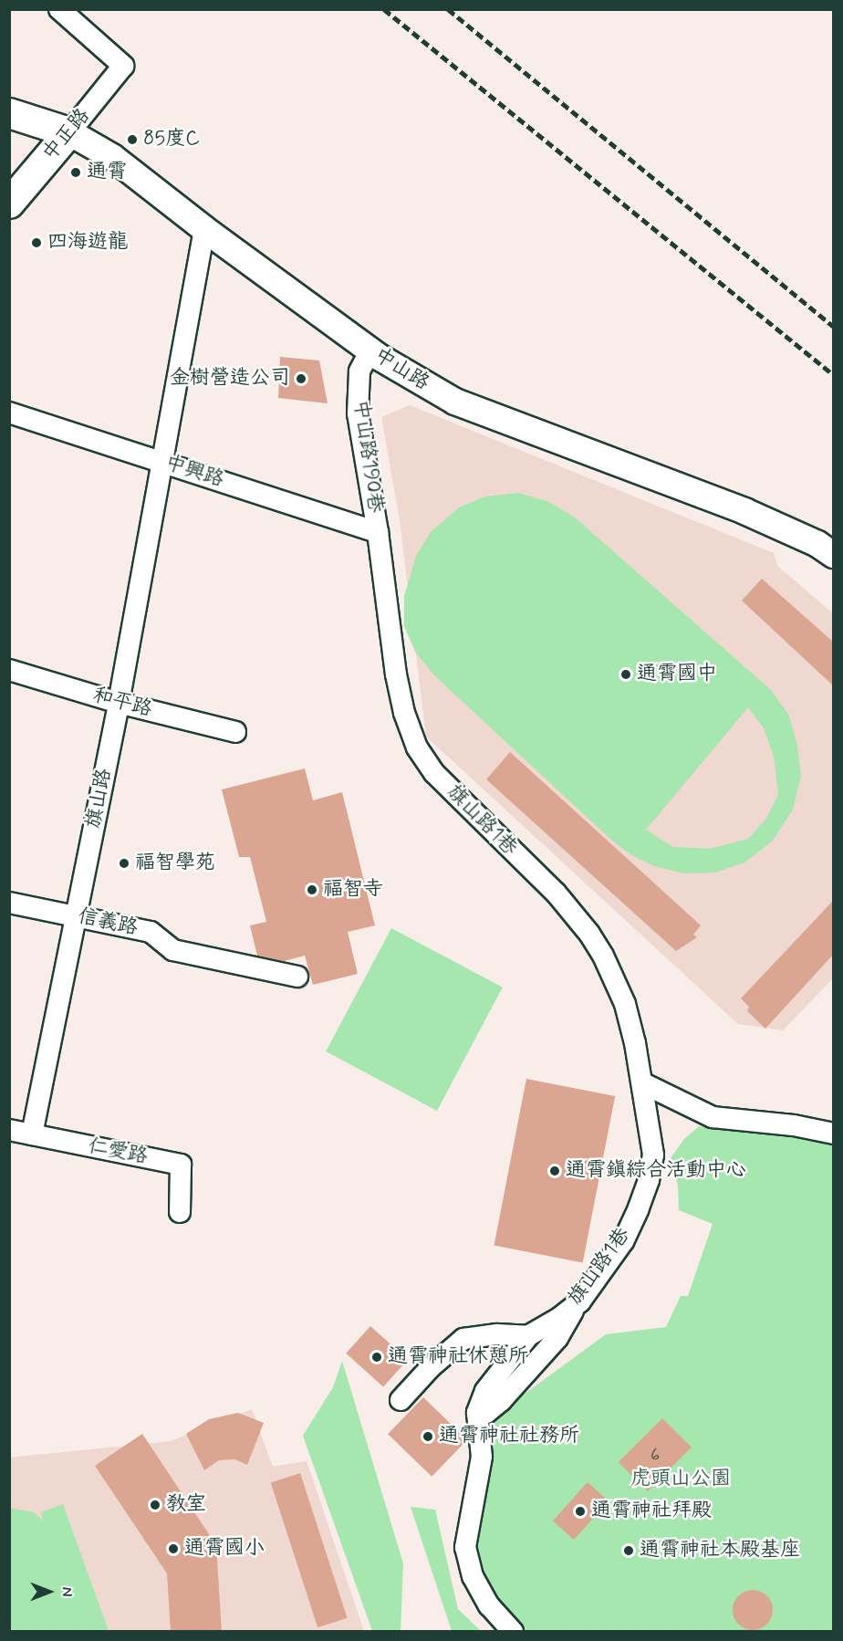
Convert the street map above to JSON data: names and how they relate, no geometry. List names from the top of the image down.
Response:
{
  "streets": {
    "main road": ["中正路", "中山路"],
    "street": [
      "中山路190巷",
      "中興路",
      "和平路",
      "旗山路",
      "旗山路1巷",
      "信義路",
      "仁愛路"
    ]
  },
  "crossings": [
    ["中正路", "中山路"],
    ["中山路", "中山路190巷"],
    ["中山路", "旗山路"],
    ["中山路190巷", "中興路"],
    ["中山路190巷", "旗山路1巷"],
    ["中興路", "旗山路"],
    ["中興路", "旗山路1巷"],
    ["和平路", "旗山路"],
    ["旗山路", "信義路"],
    ["旗山路", "仁愛路"]
  ],
  "parks": ["虎頭山公園"],
  "places": [
    "85度C",
    "通霄",
    "四海遊龍",
    "金樹營造公司",
    "通霄國中",
    "福智學苑",
    "福智寺",
    "通霄鎮綜合活動中心",
    "通霄神社休憩所",
    "通霄神社社務所",
    "教室",
    "通霄神社拜殿",
    "通霄國小",
    "通霄神社本殿基座"
  ],
  "house_numbers": ["6"],
  "north": "right"
}
